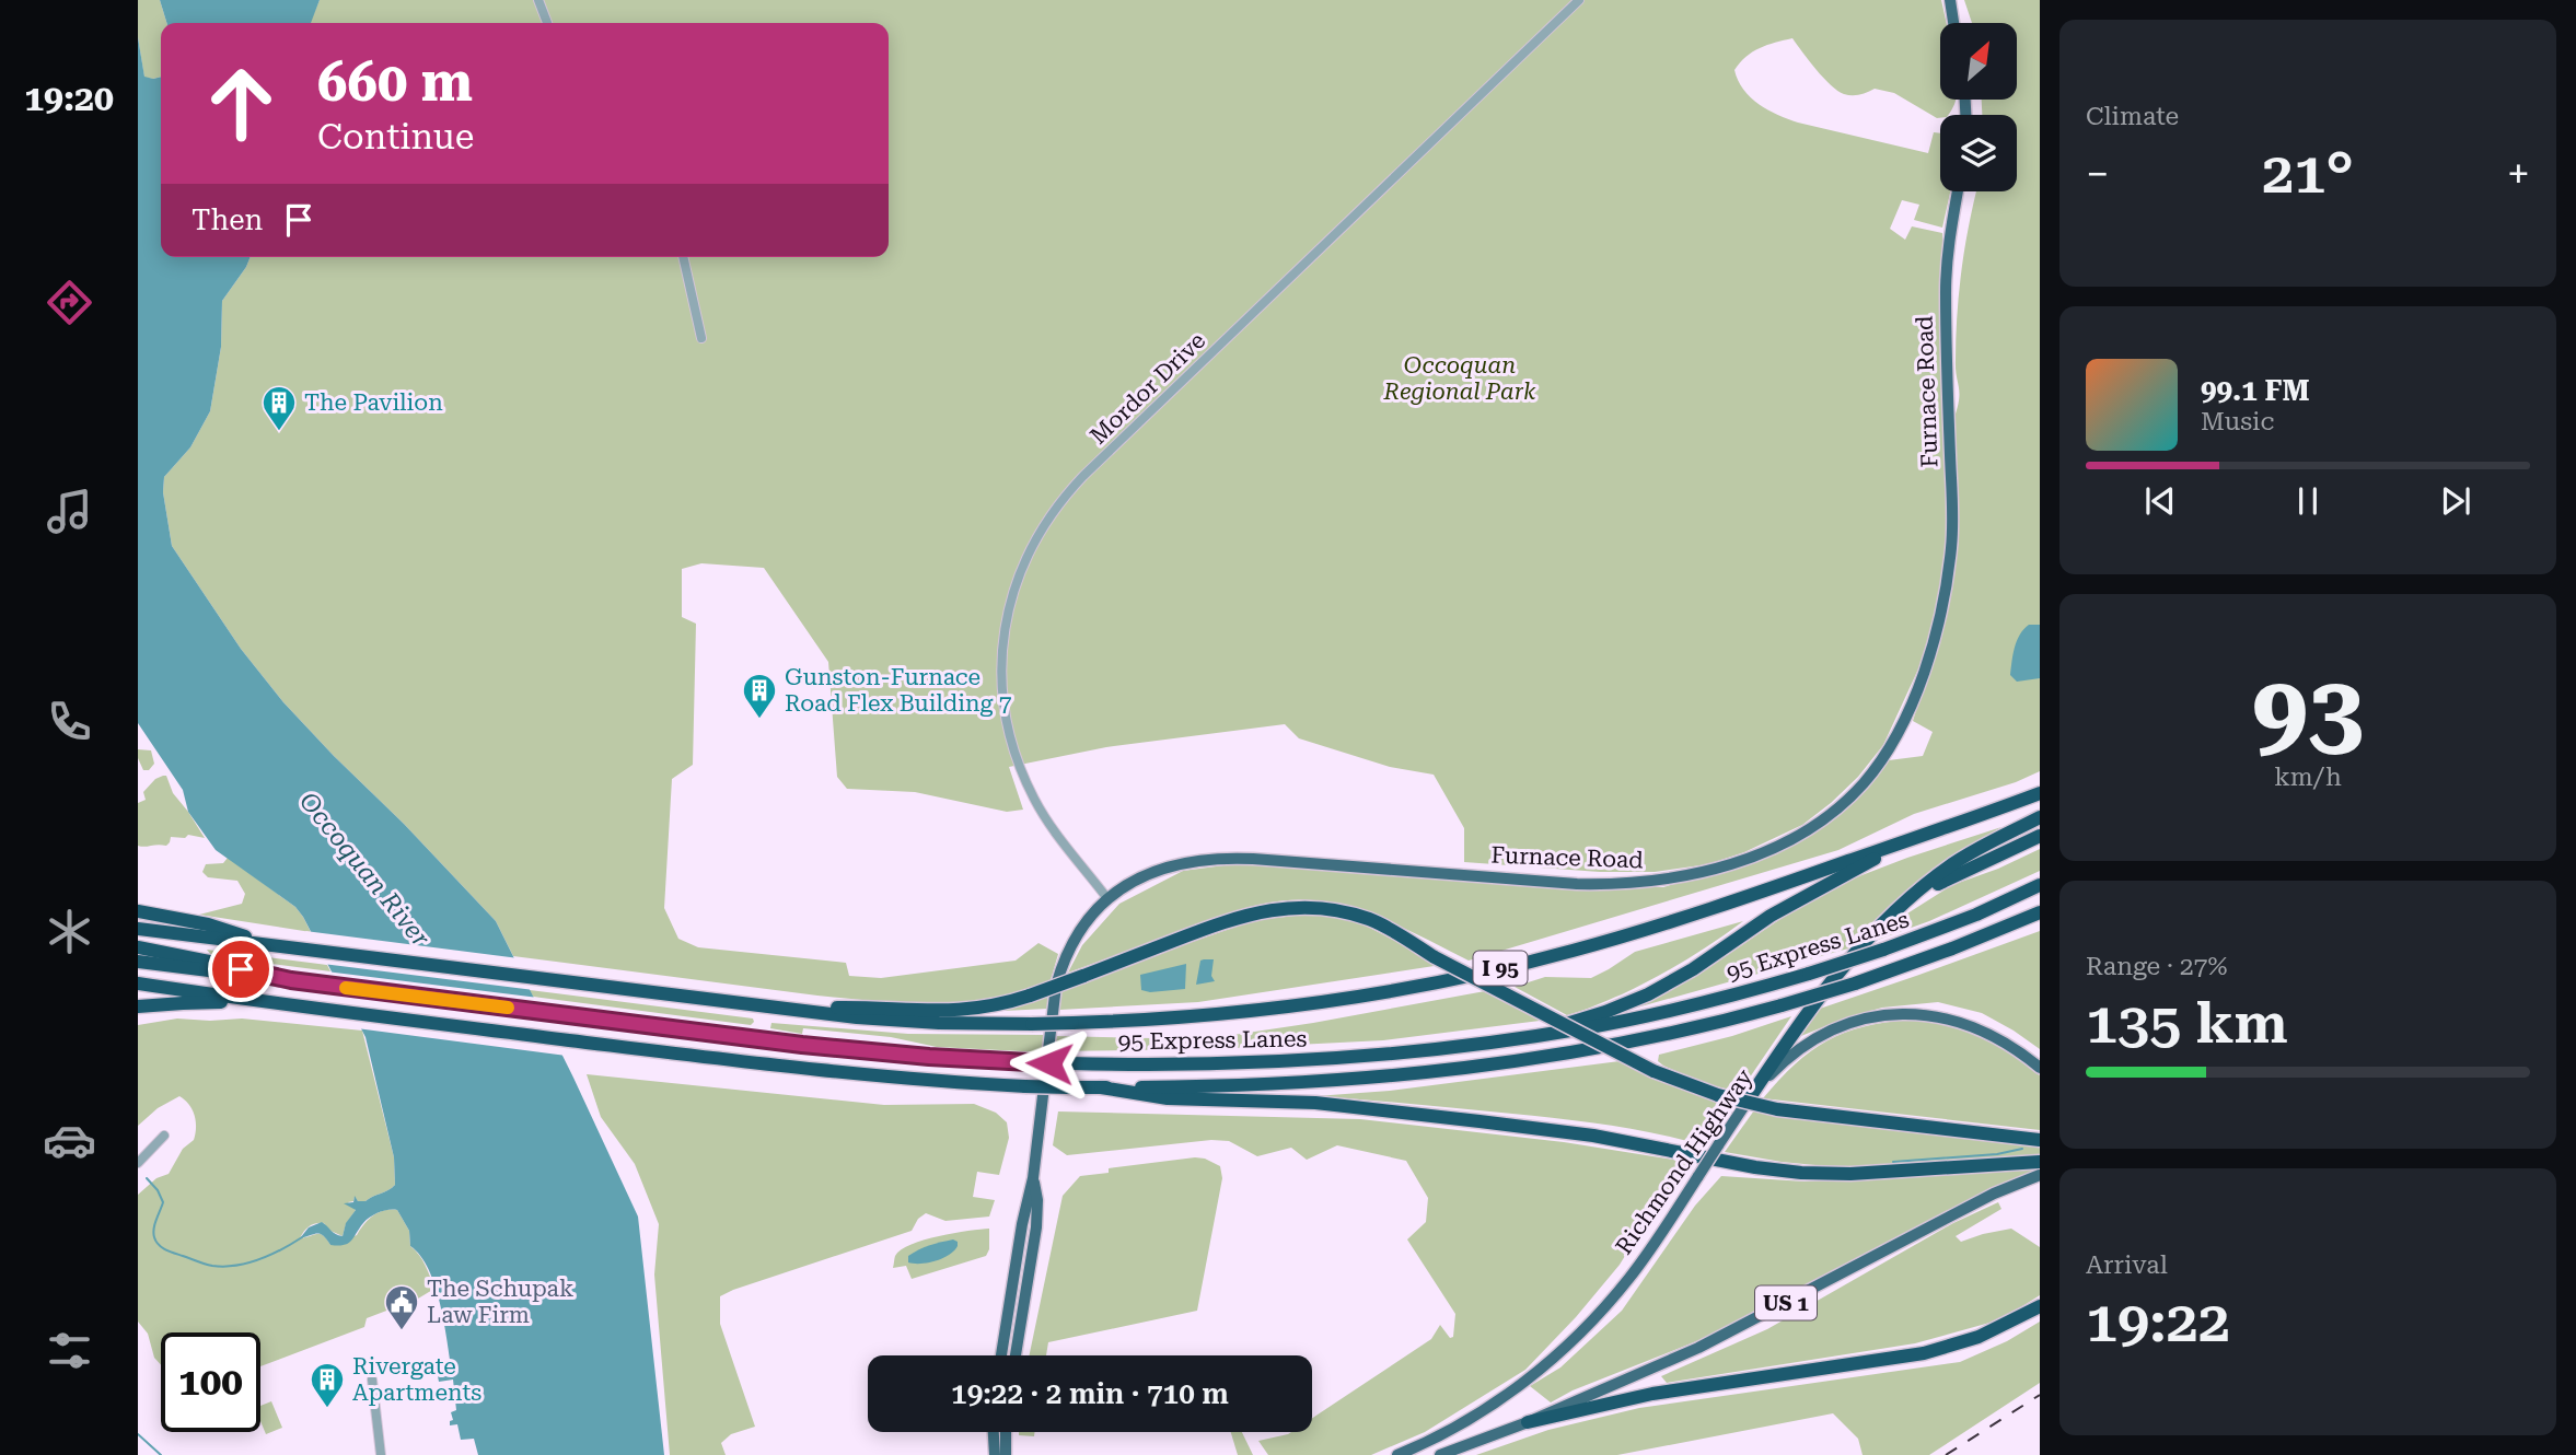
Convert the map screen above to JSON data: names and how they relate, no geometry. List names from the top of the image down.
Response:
{
  "streets": {
    "highway": ["95 Express Lanes", "I 95"],
    "main road": ["Furnace Road", "Richmond Highway", "US 1"],
    "street": ["Mordor Drive"]
  },
  "crossings": [
    ["Mordor Drive", "Furnace Road"]
  ],
  "water": ["Occoquan River"],
  "parks": ["Occoquan Regional Park"],
  "places": {
    "building": ["The Pavilion", "Gunston-Furnace Road Flex Building 7", "Rivergate Apartments"],
    "public building": ["The Schupak Law Firm"]
  },
  "north": "top right",
  "page": {
    "tabs": "19:20",
    "tile": [
      "Climate",
      ["93", "km/h"],
      ["Range · 27%", "135 km"],
      ["Arrival", "19:22"]
    ],
    "turn": ["660 m", "Continue"],
    "heat": ["−", "21°", "+"],
    "then": "Then",
    "song": ["99.1 FM", "Music"],
    "limit": "100",
    "trip": "19:22 · 2 min · 710 m"
  }
}
